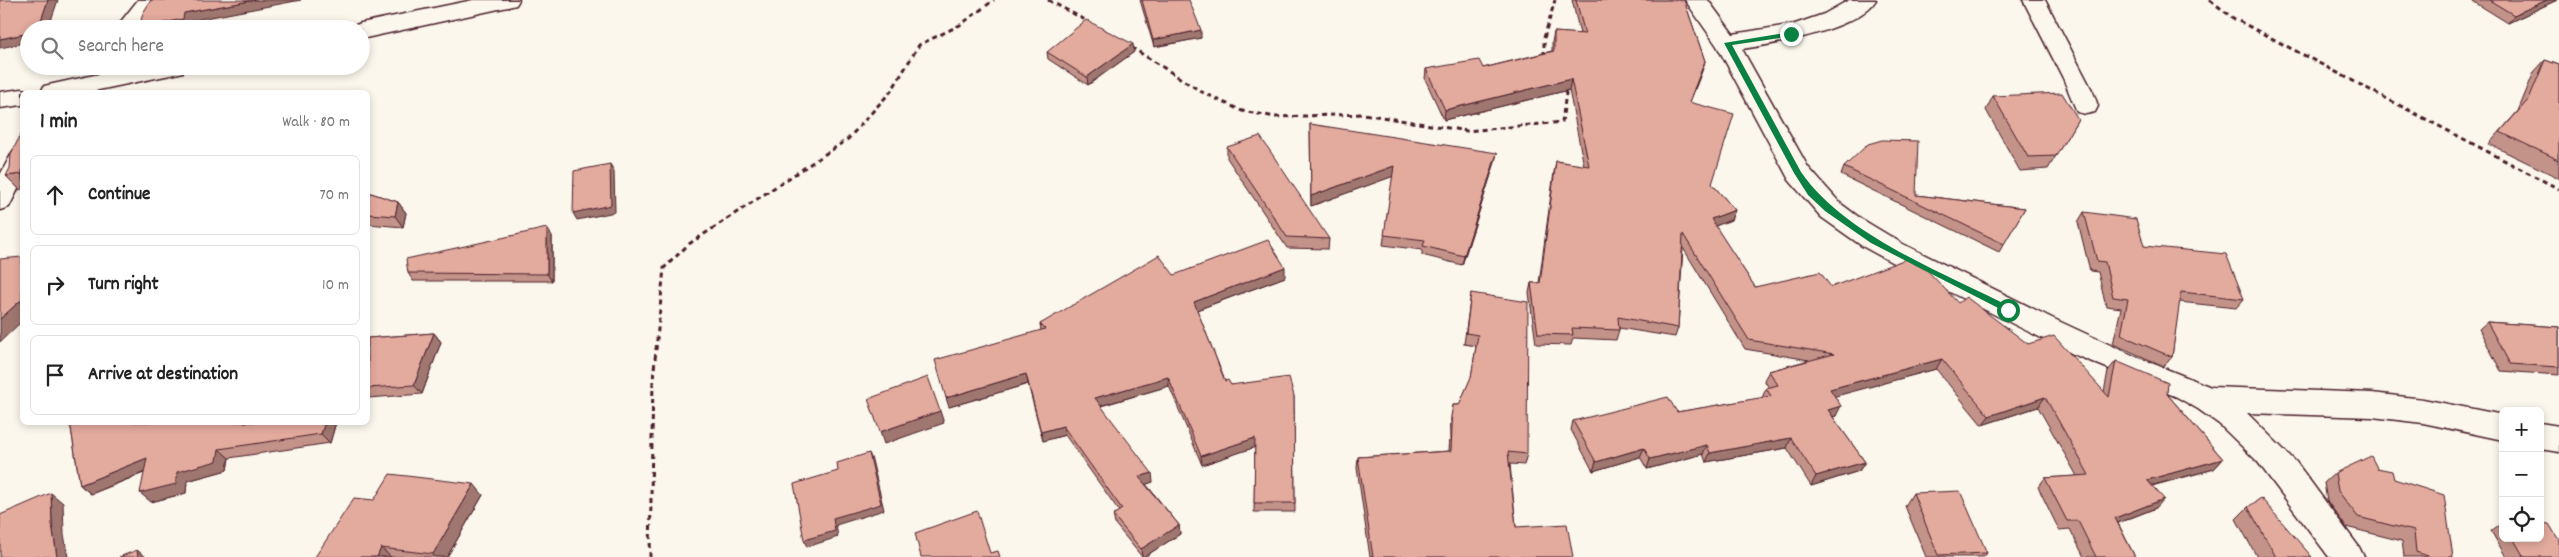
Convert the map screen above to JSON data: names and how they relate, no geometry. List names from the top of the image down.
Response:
{
  "page": {
    "search": "Search here",
    "heading": ["1 min", "Walk · 80 m"],
    "list": [
      ["Continue", "70 m"],
      ["Turn right", "10 m"],
      "Arrive at destination"
    ],
    "map_buttons": ["+", "−"]
  }
}
